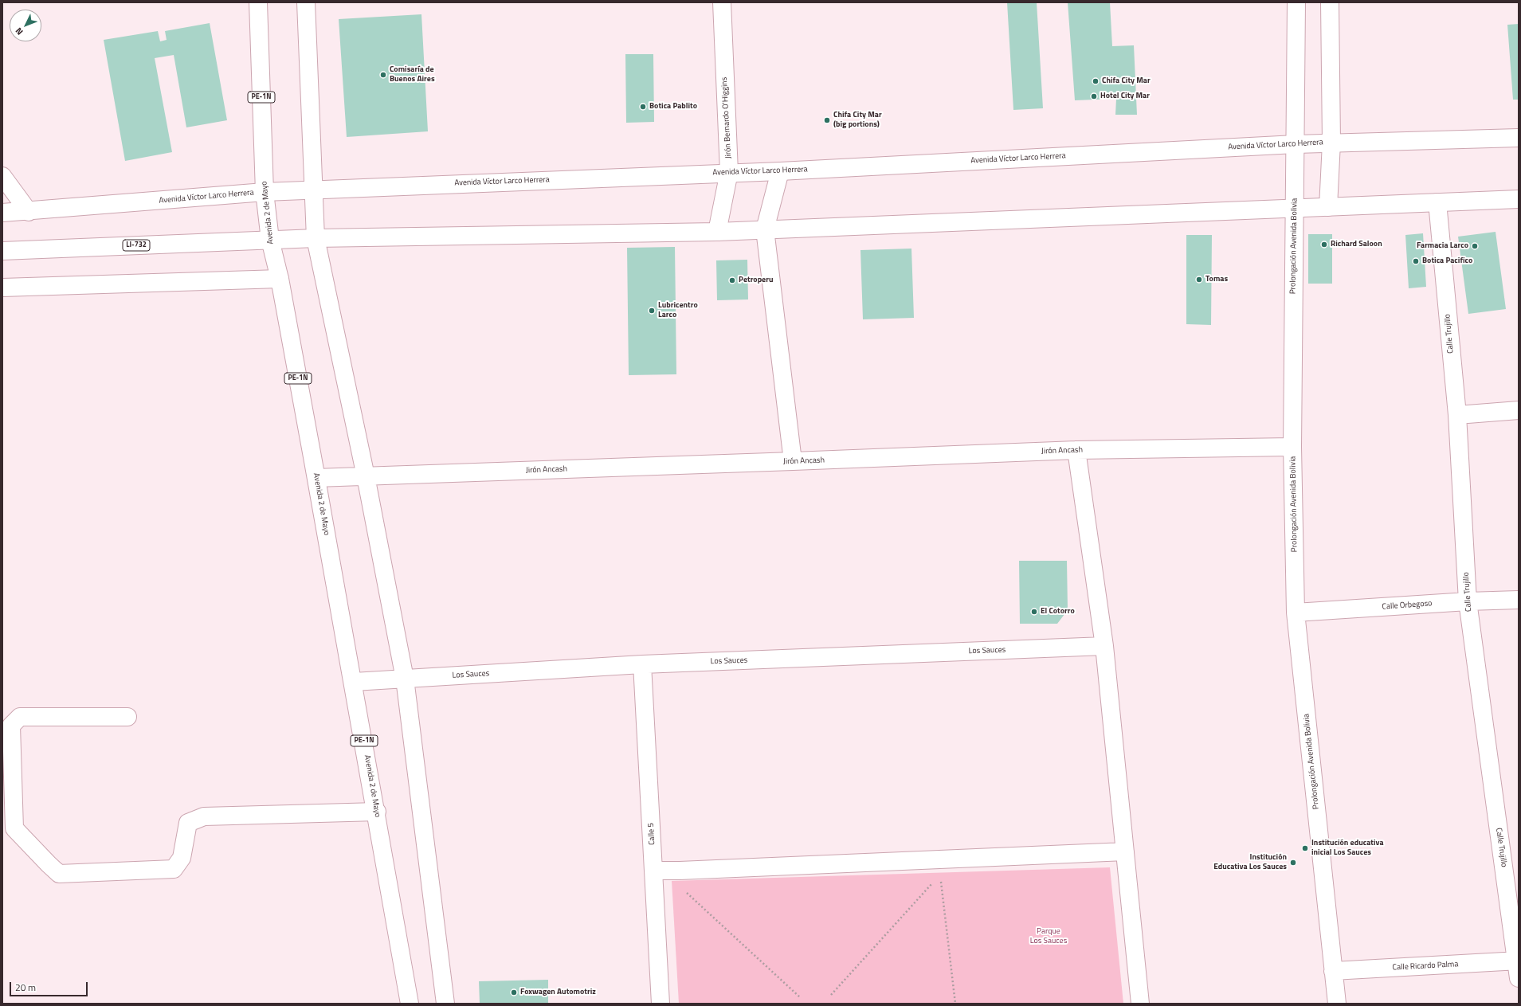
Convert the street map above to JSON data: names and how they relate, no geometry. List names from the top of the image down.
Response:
{
  "streets": {
    "main road": [
      "PE-1N",
      "Jirón Bernardo O'Higgins",
      "Avenida Víctor Larco Herrera",
      "Avenida 2 de Mayo",
      "LI-732",
      "Prolongación Avenida Bolivia",
      "Calle Trujillo",
      "Jirón Ancash",
      "Calle Orbegoso",
      "Los Sauces",
      "Calle 5",
      "Calle Ricardo Palma"
    ]
  },
  "crossings": [
    ["Jirón Bernardo O'Higgins", "Avenida Víctor Larco Herrera"],
    ["Avenida Víctor Larco Herrera", "Avenida 2 de Mayo"],
    ["Avenida Víctor Larco Herrera", "Prolongación Avenida Bolivia"],
    ["Avenida 2 de Mayo", "LI-732"],
    ["Avenida 2 de Mayo", "Jirón Ancash"],
    ["Avenida 2 de Mayo", "Los Sauces"],
    ["Prolongación Avenida Bolivia", "Jirón Ancash"],
    ["Prolongación Avenida Bolivia", "Calle Orbegoso"],
    ["Prolongación Avenida Bolivia", "Calle Ricardo Palma"],
    ["Calle Trujillo", "Calle Orbegoso"],
    ["Calle Trujillo", "Calle Ricardo Palma"],
    ["Los Sauces", "Calle 5"]
  ],
  "parks": ["Parque Los Sauces"],
  "places": [
    "Comisaría de Buenos Aires",
    "Chifa City Mar",
    "Hotel City Mar",
    "Botica Pablito",
    "Chifa City Mar (big portions)",
    "Richard Saloon",
    "Farmacia Larco",
    "Botica Pacifico",
    "Tomas",
    "Petroperu",
    "Lubricentro Larco",
    "El Cotorro",
    "Institución educativa inicial Los Sauces",
    "Institución Educativa Los Sauces",
    "Foxwagen Automotriz"
  ],
  "scale_bar": "20 m",
  "north": "bottom left"
}
